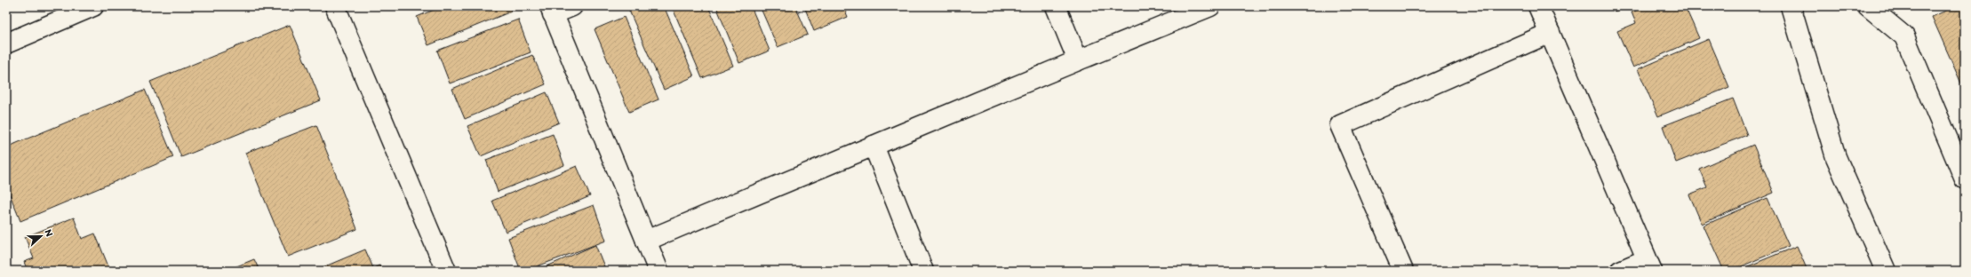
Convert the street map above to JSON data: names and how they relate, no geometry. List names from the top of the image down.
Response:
{
  "north": "right"
}
